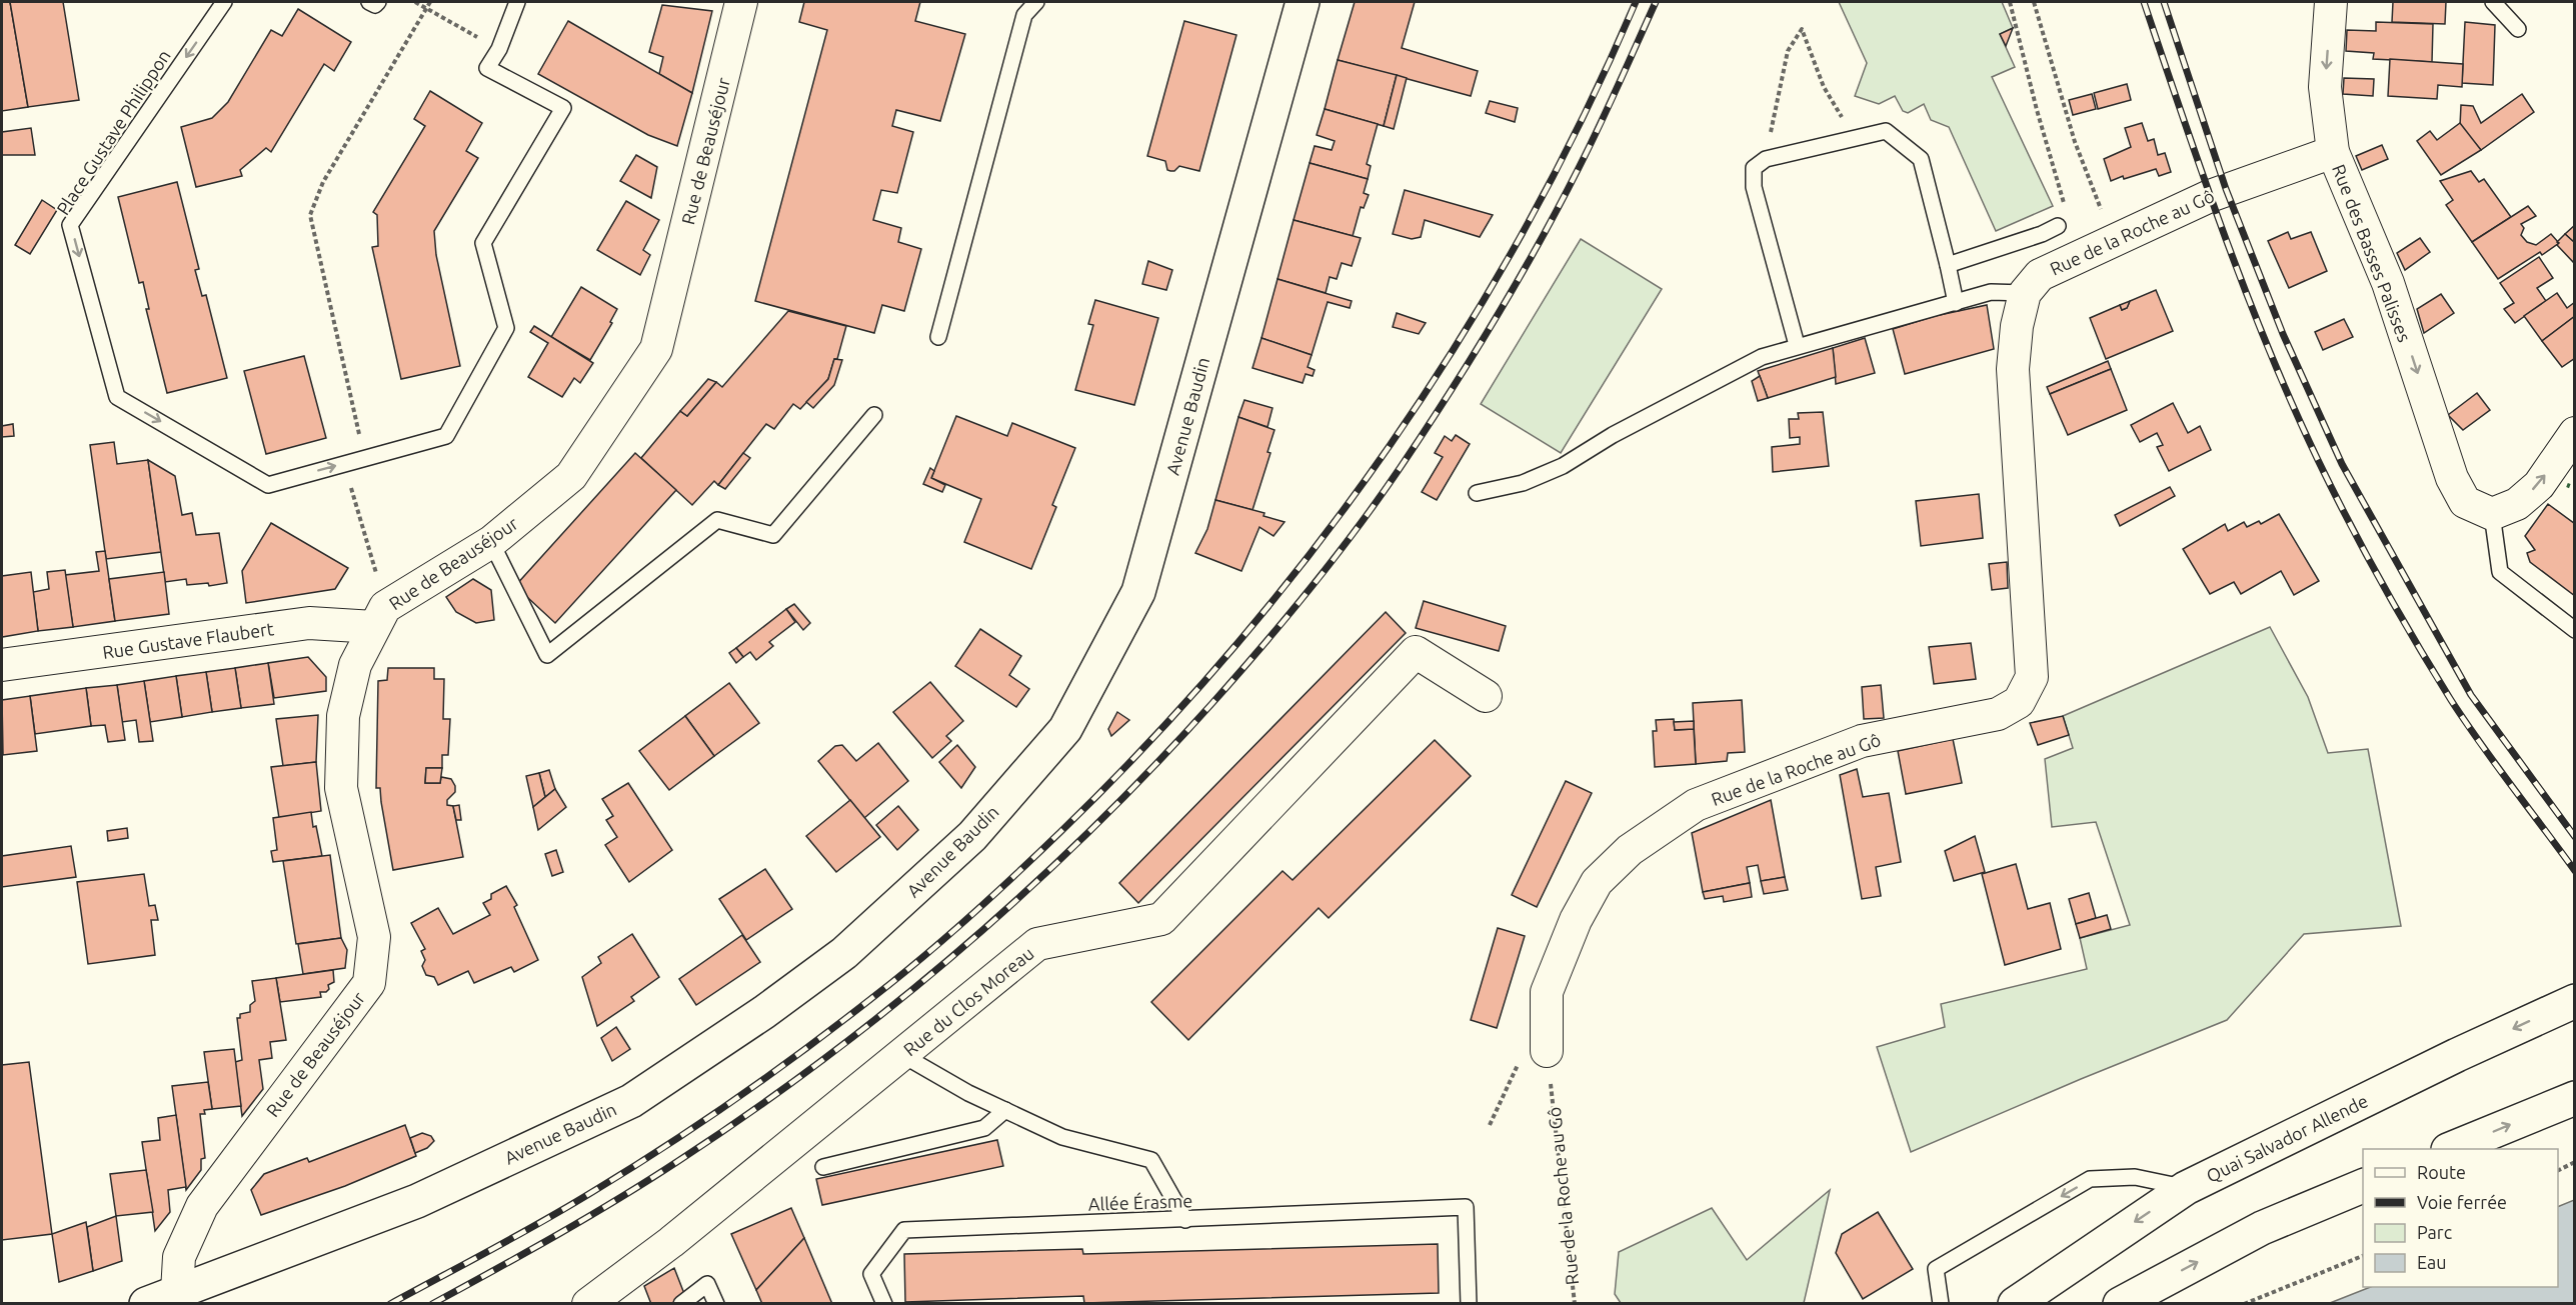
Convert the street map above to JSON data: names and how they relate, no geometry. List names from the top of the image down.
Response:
{
  "streets": {
    "main road": ["Avenue Baudin", "Quai Salvador Allende"],
    "street": [
      "Rue de Beauséjour",
      "Rue de la Roche au Gô",
      "Rue des Basses Palisses",
      "Rue Gustave Flaubert",
      "Rue du Clos Moreau"
    ],
    "lane": ["Place Gustave Philippon", "Allée Érasme"]
  },
  "crossings": [
    ["Rue de Beauséjour", "Avenue Baudin"],
    ["Rue de Beauséjour", "Rue Gustave Flaubert"],
    ["Rue de la Roche au Gô", "Rue des Basses Palisses"]
  ],
  "one_way": ["Rue des Basses Palisses"],
  "legend": [
    "Route",
    "Voie ferrée",
    "Parc",
    "Eau"
  ]
}
